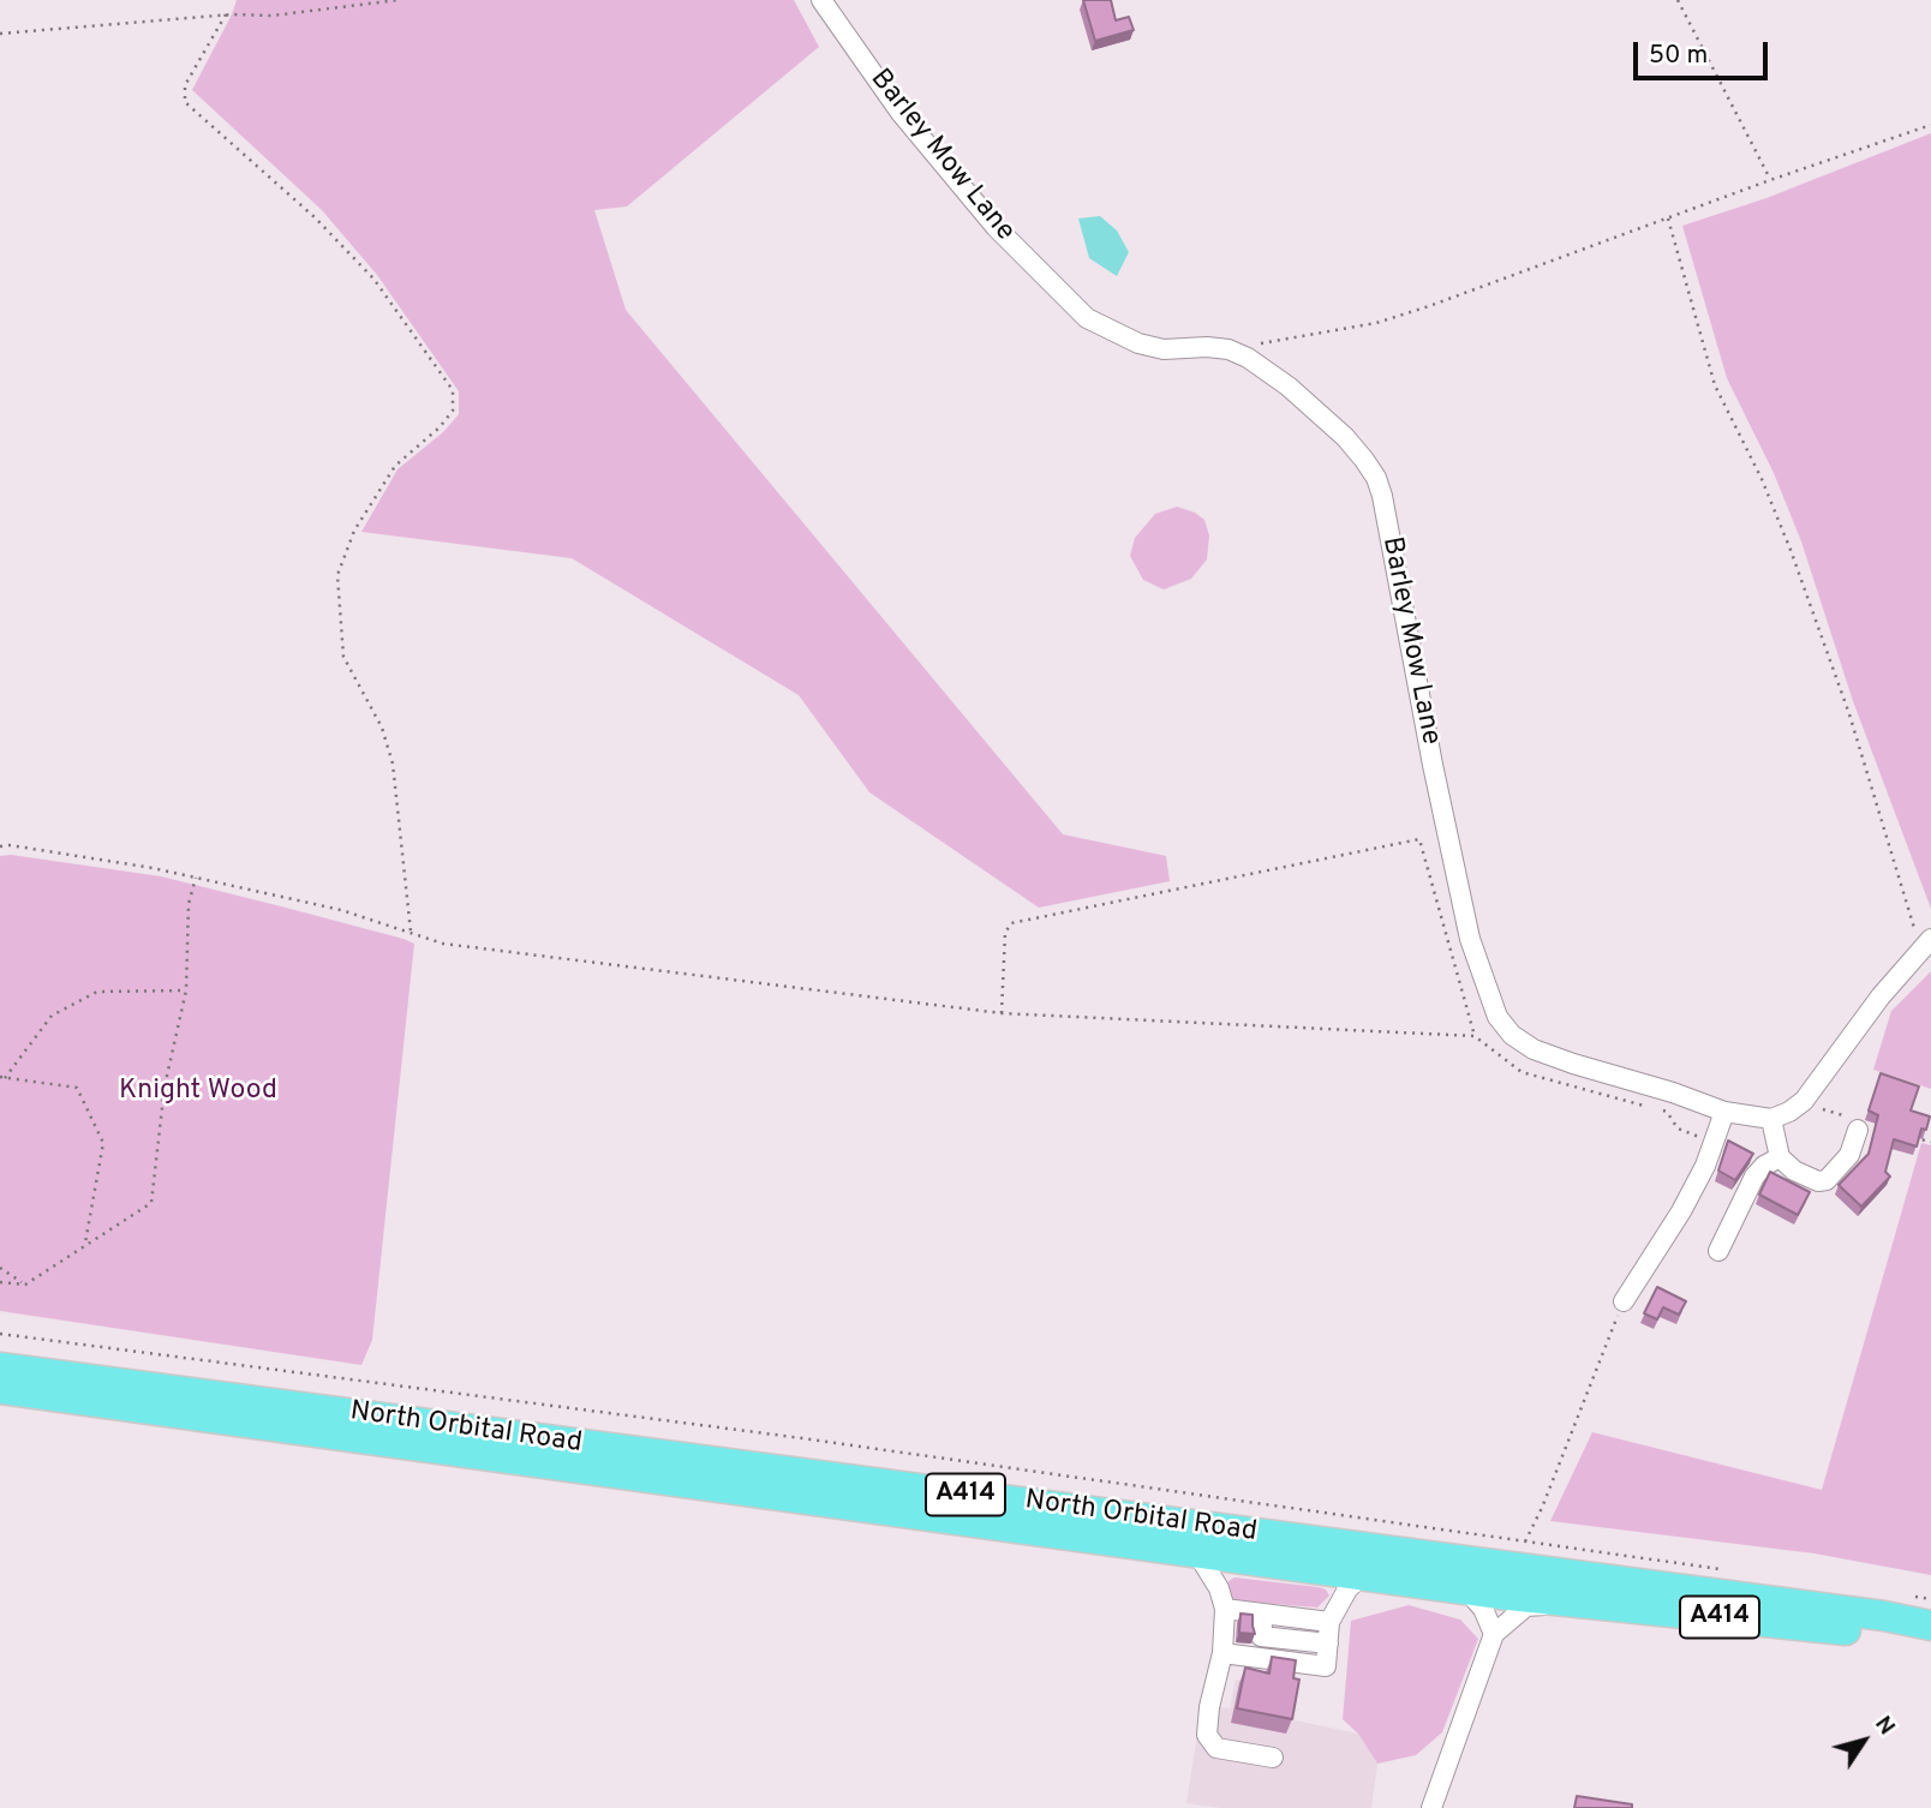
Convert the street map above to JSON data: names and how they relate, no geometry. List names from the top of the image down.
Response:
{
  "streets": {
    "highway": ["North Orbital Road", "A414"],
    "street": ["Barley Mow Lane"]
  },
  "parks": ["Knight Wood"],
  "scale_bar": "50 m",
  "north": "top right"
}
